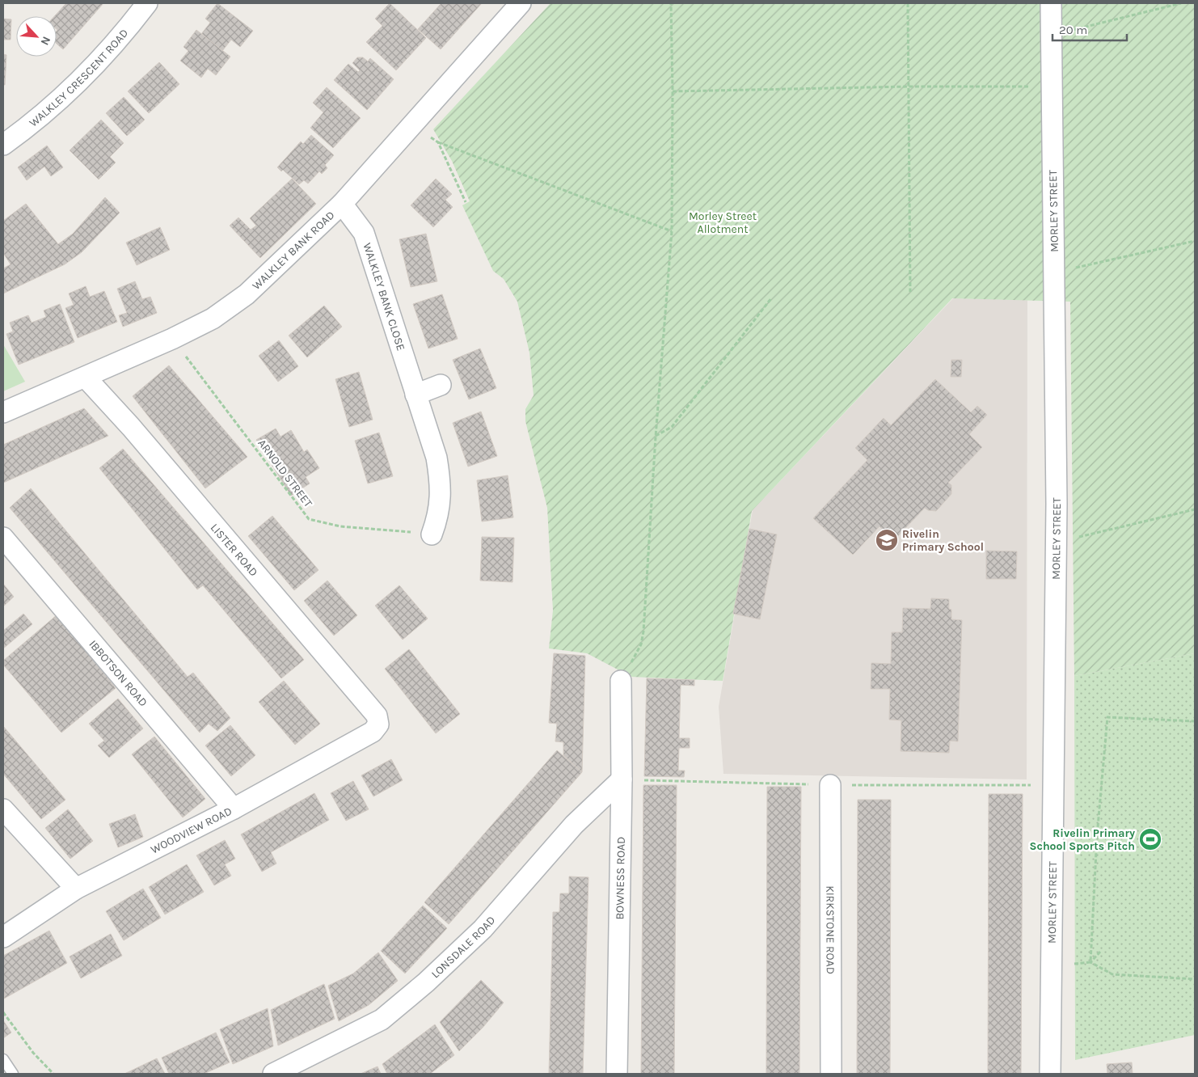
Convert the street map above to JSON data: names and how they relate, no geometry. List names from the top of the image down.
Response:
{
  "streets": {
    "street": [
      "WALKLEY CRESCENT ROAD",
      "MORLEY STREET",
      "WALKLEY BANK ROAD",
      "WALKLEY BANK CLOSE",
      "LISTER ROAD",
      "IBBOTSON ROAD",
      "WOODVIEW ROAD",
      "BOWNESS ROAD",
      "KIRKSTONE ROAD",
      "LONSDALE ROAD"
    ],
    "path": ["ARNOLD STREET"]
  },
  "crossings": [
    ["WALKLEY BANK ROAD", "WALKLEY BANK CLOSE"],
    ["WALKLEY BANK ROAD", "ARNOLD STREET"],
    ["WALKLEY BANK ROAD", "LISTER ROAD"],
    ["WALKLEY BANK CLOSE", "ARNOLD STREET"],
    ["LISTER ROAD", "WOODVIEW ROAD"],
    ["IBBOTSON ROAD", "WOODVIEW ROAD"],
    ["BOWNESS ROAD", "LONSDALE ROAD"]
  ],
  "parks": ["Morley Street Allotment"],
  "places": {
    "school or university": ["Rivelin Primary School"],
    "sports": ["Rivelin Primary School Sports Pitch"]
  },
  "scale_bar": "20 m",
  "north": "bottom right"
}
